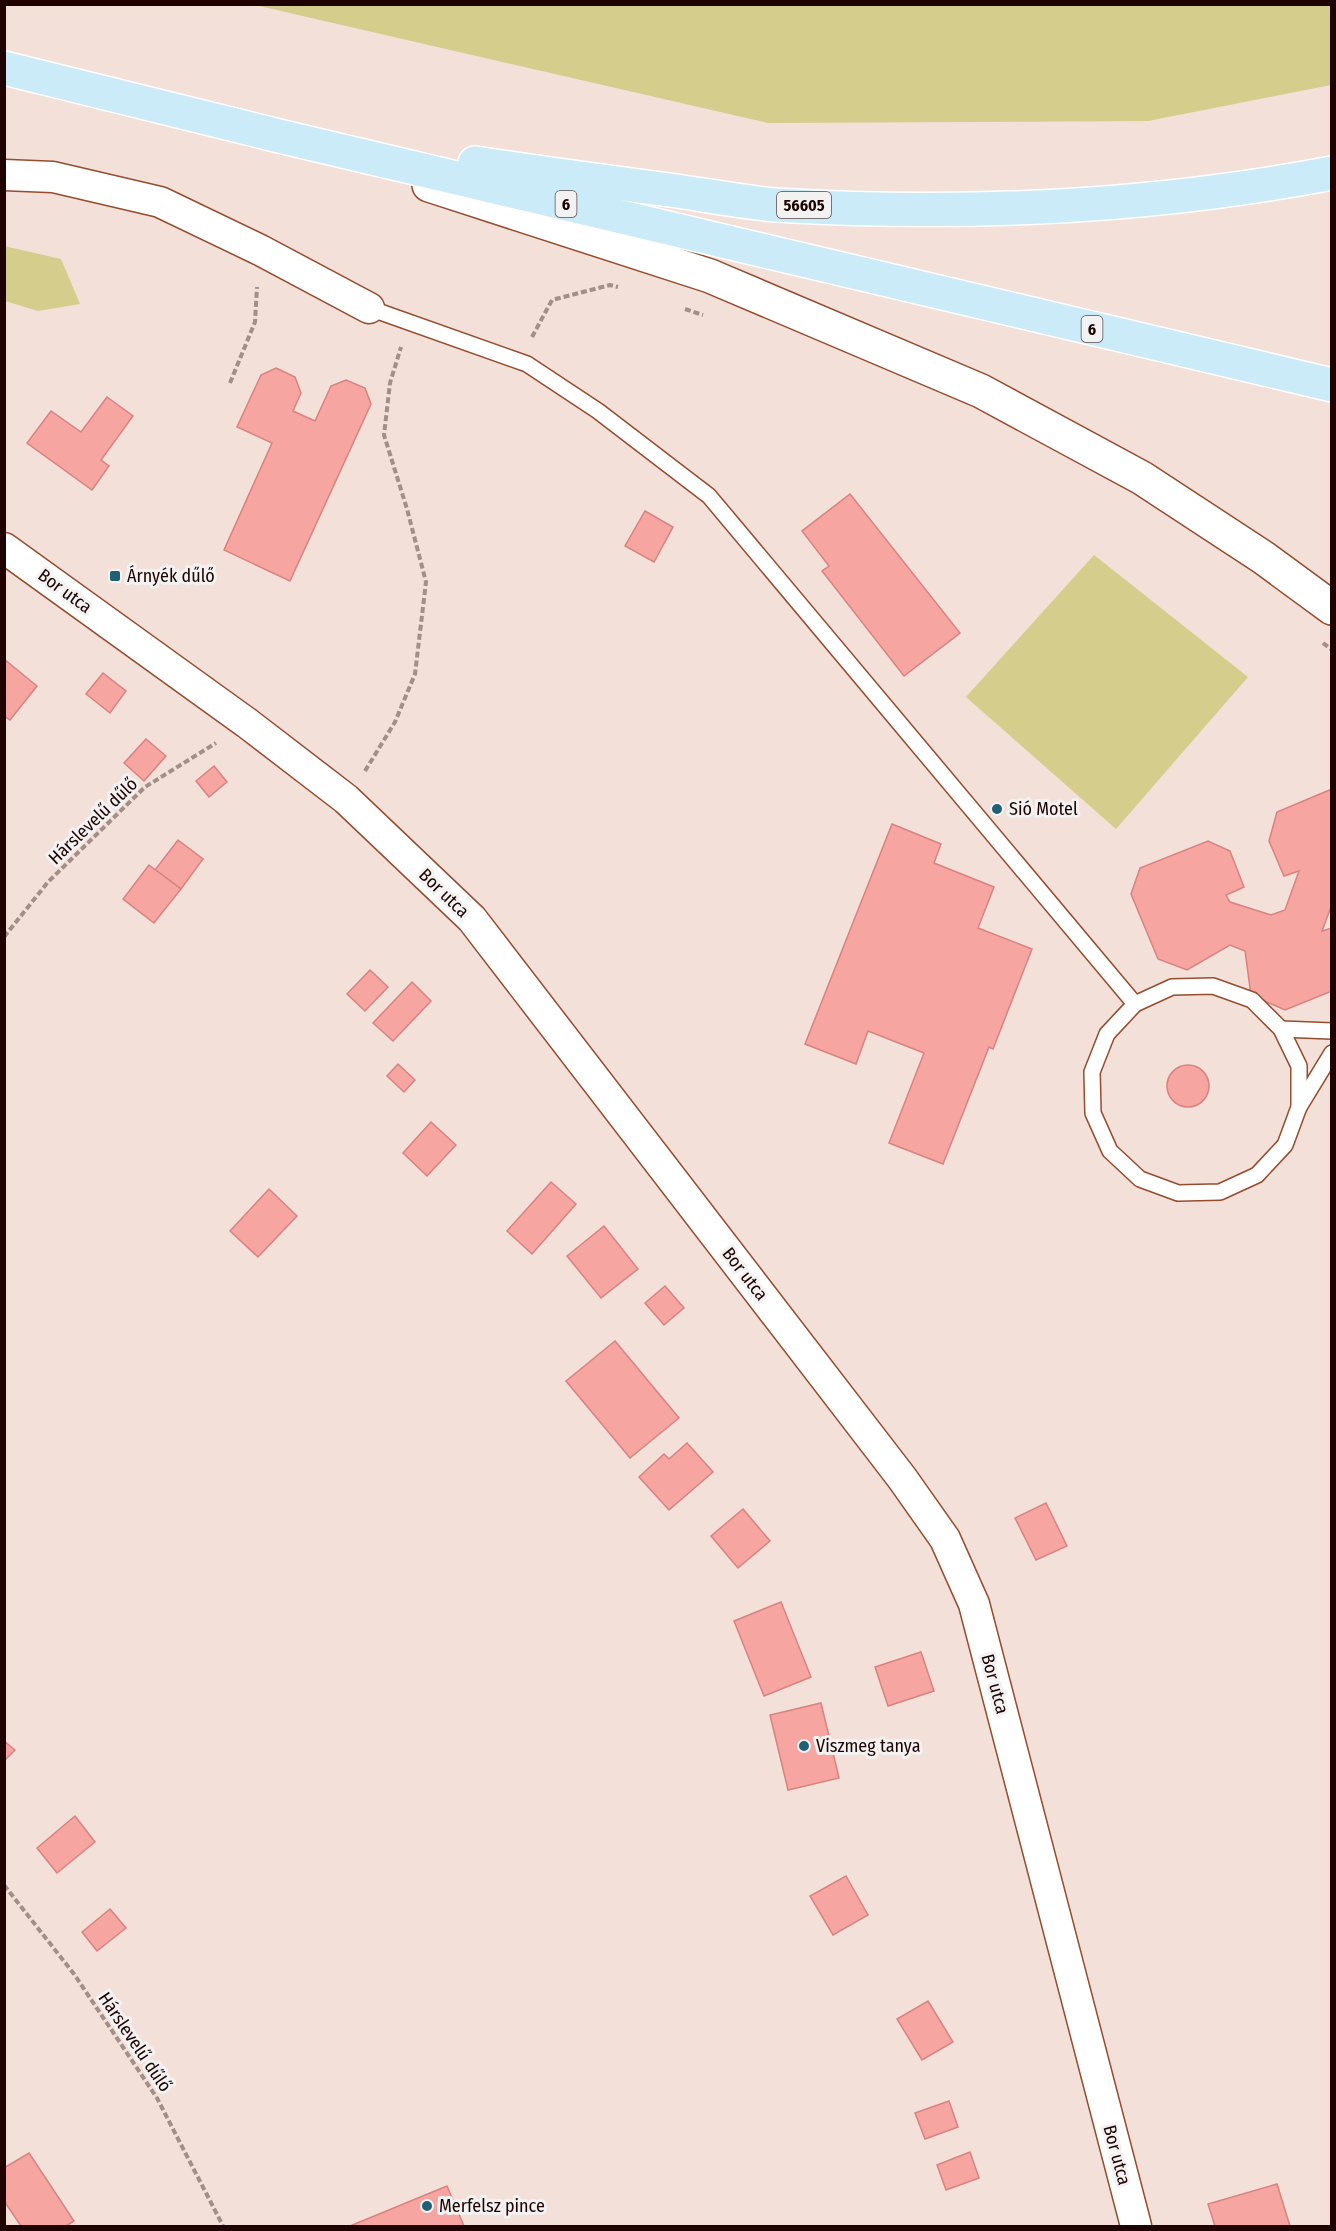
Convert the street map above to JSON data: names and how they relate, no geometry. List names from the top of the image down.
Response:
{
  "streets": {
    "main road": ["6", "56605"],
    "street": ["Bor utca"],
    "path": ["Hárslevelű dűlő"]
  },
  "crossings": [
    ["6", "56605"],
    ["Bor utca", "Hárslevelű dűlő"]
  ],
  "places": {
    "transit": ["Árnyék dűlő"],
    "other": ["Sió Motel", "Viszmeg tanya", "Merfelsz pince"]
  }
}
